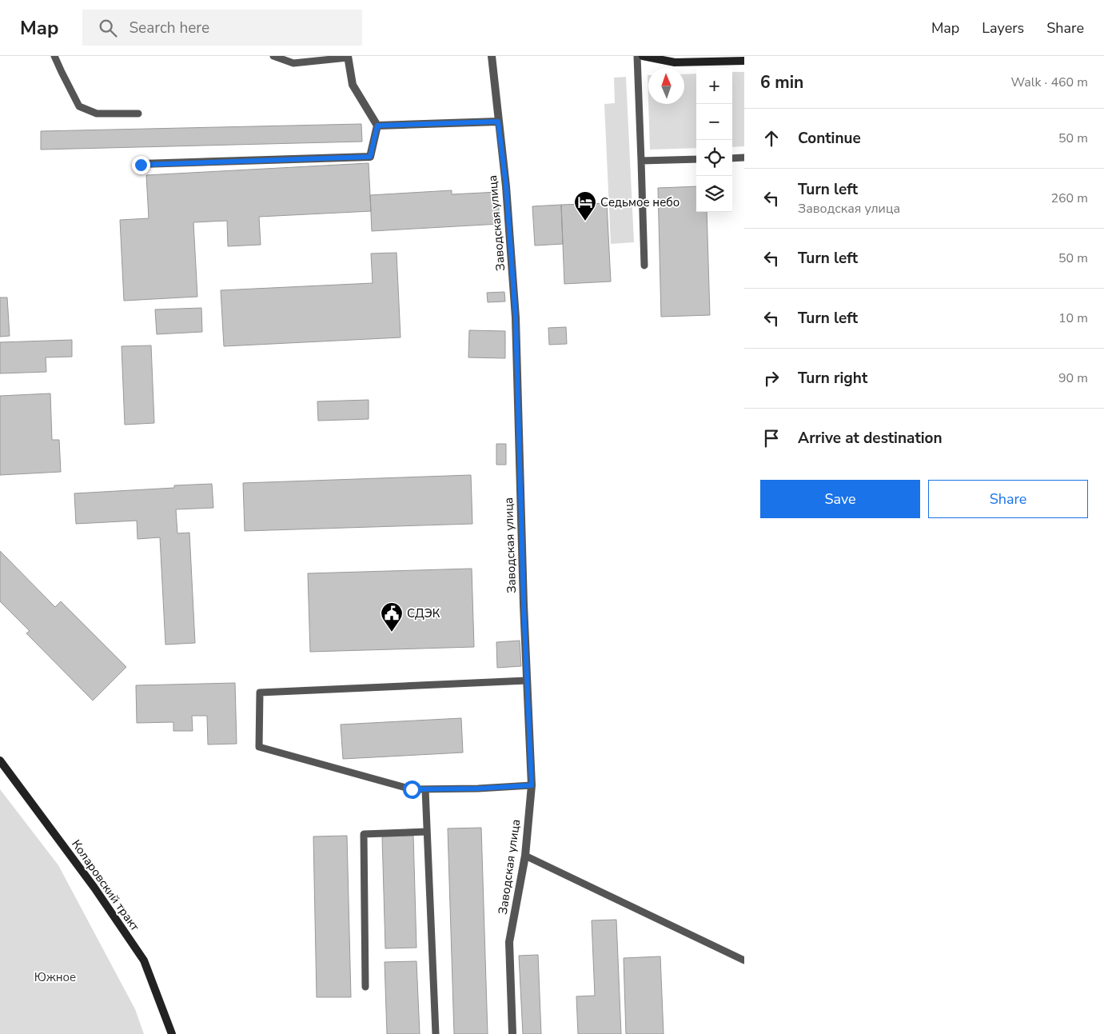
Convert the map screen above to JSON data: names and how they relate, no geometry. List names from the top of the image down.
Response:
{
  "streets": {
    "main road": ["Коларовский тракт"],
    "street": ["Заводская улица"]
  },
  "parks": ["Южное"],
  "places": {
    "hotel": ["Седьмое небо"],
    "public building": ["СДЭК"]
  },
  "north": "top",
  "page": {
    "header": "Map",
    "search": "Search here",
    "nav": ["Map", "Layers", "Share"],
    "heading": ["6 min", "Walk · 460 m"],
    "map_buttons": ["+", "−"],
    "list": [
      ["Continue", "50 m"],
      ["Turn left", "Заводская улица", "260 m"],
      ["Turn left", "50 m"],
      ["Turn left", "10 m"],
      ["Turn right", "90 m"],
      "Arrive at destination"
    ],
    "buttons": ["Save", "Share"]
  }
}
